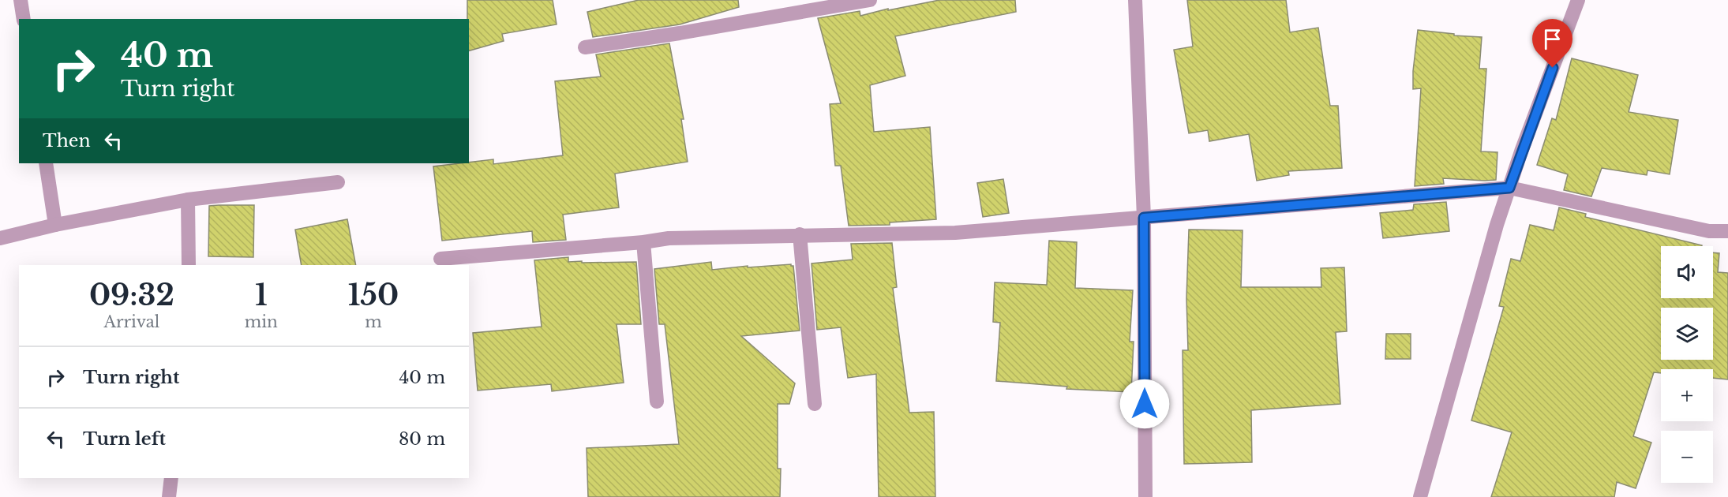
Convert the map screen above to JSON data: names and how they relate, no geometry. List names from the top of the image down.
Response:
{
  "page": {
    "turn": ["40 m", "Turn right"],
    "then": "Then",
    "map_buttons": ["+", "−"],
    "eta": [
      "09:32",
      "Arrival",
      "1",
      "min",
      "150",
      "m"
    ],
    "list": [
      {
        "name": "Turn right",
        "value": "40 m"
      },
      {
        "name": "Turn left",
        "value": "80 m"
      }
    ]
  }
}
